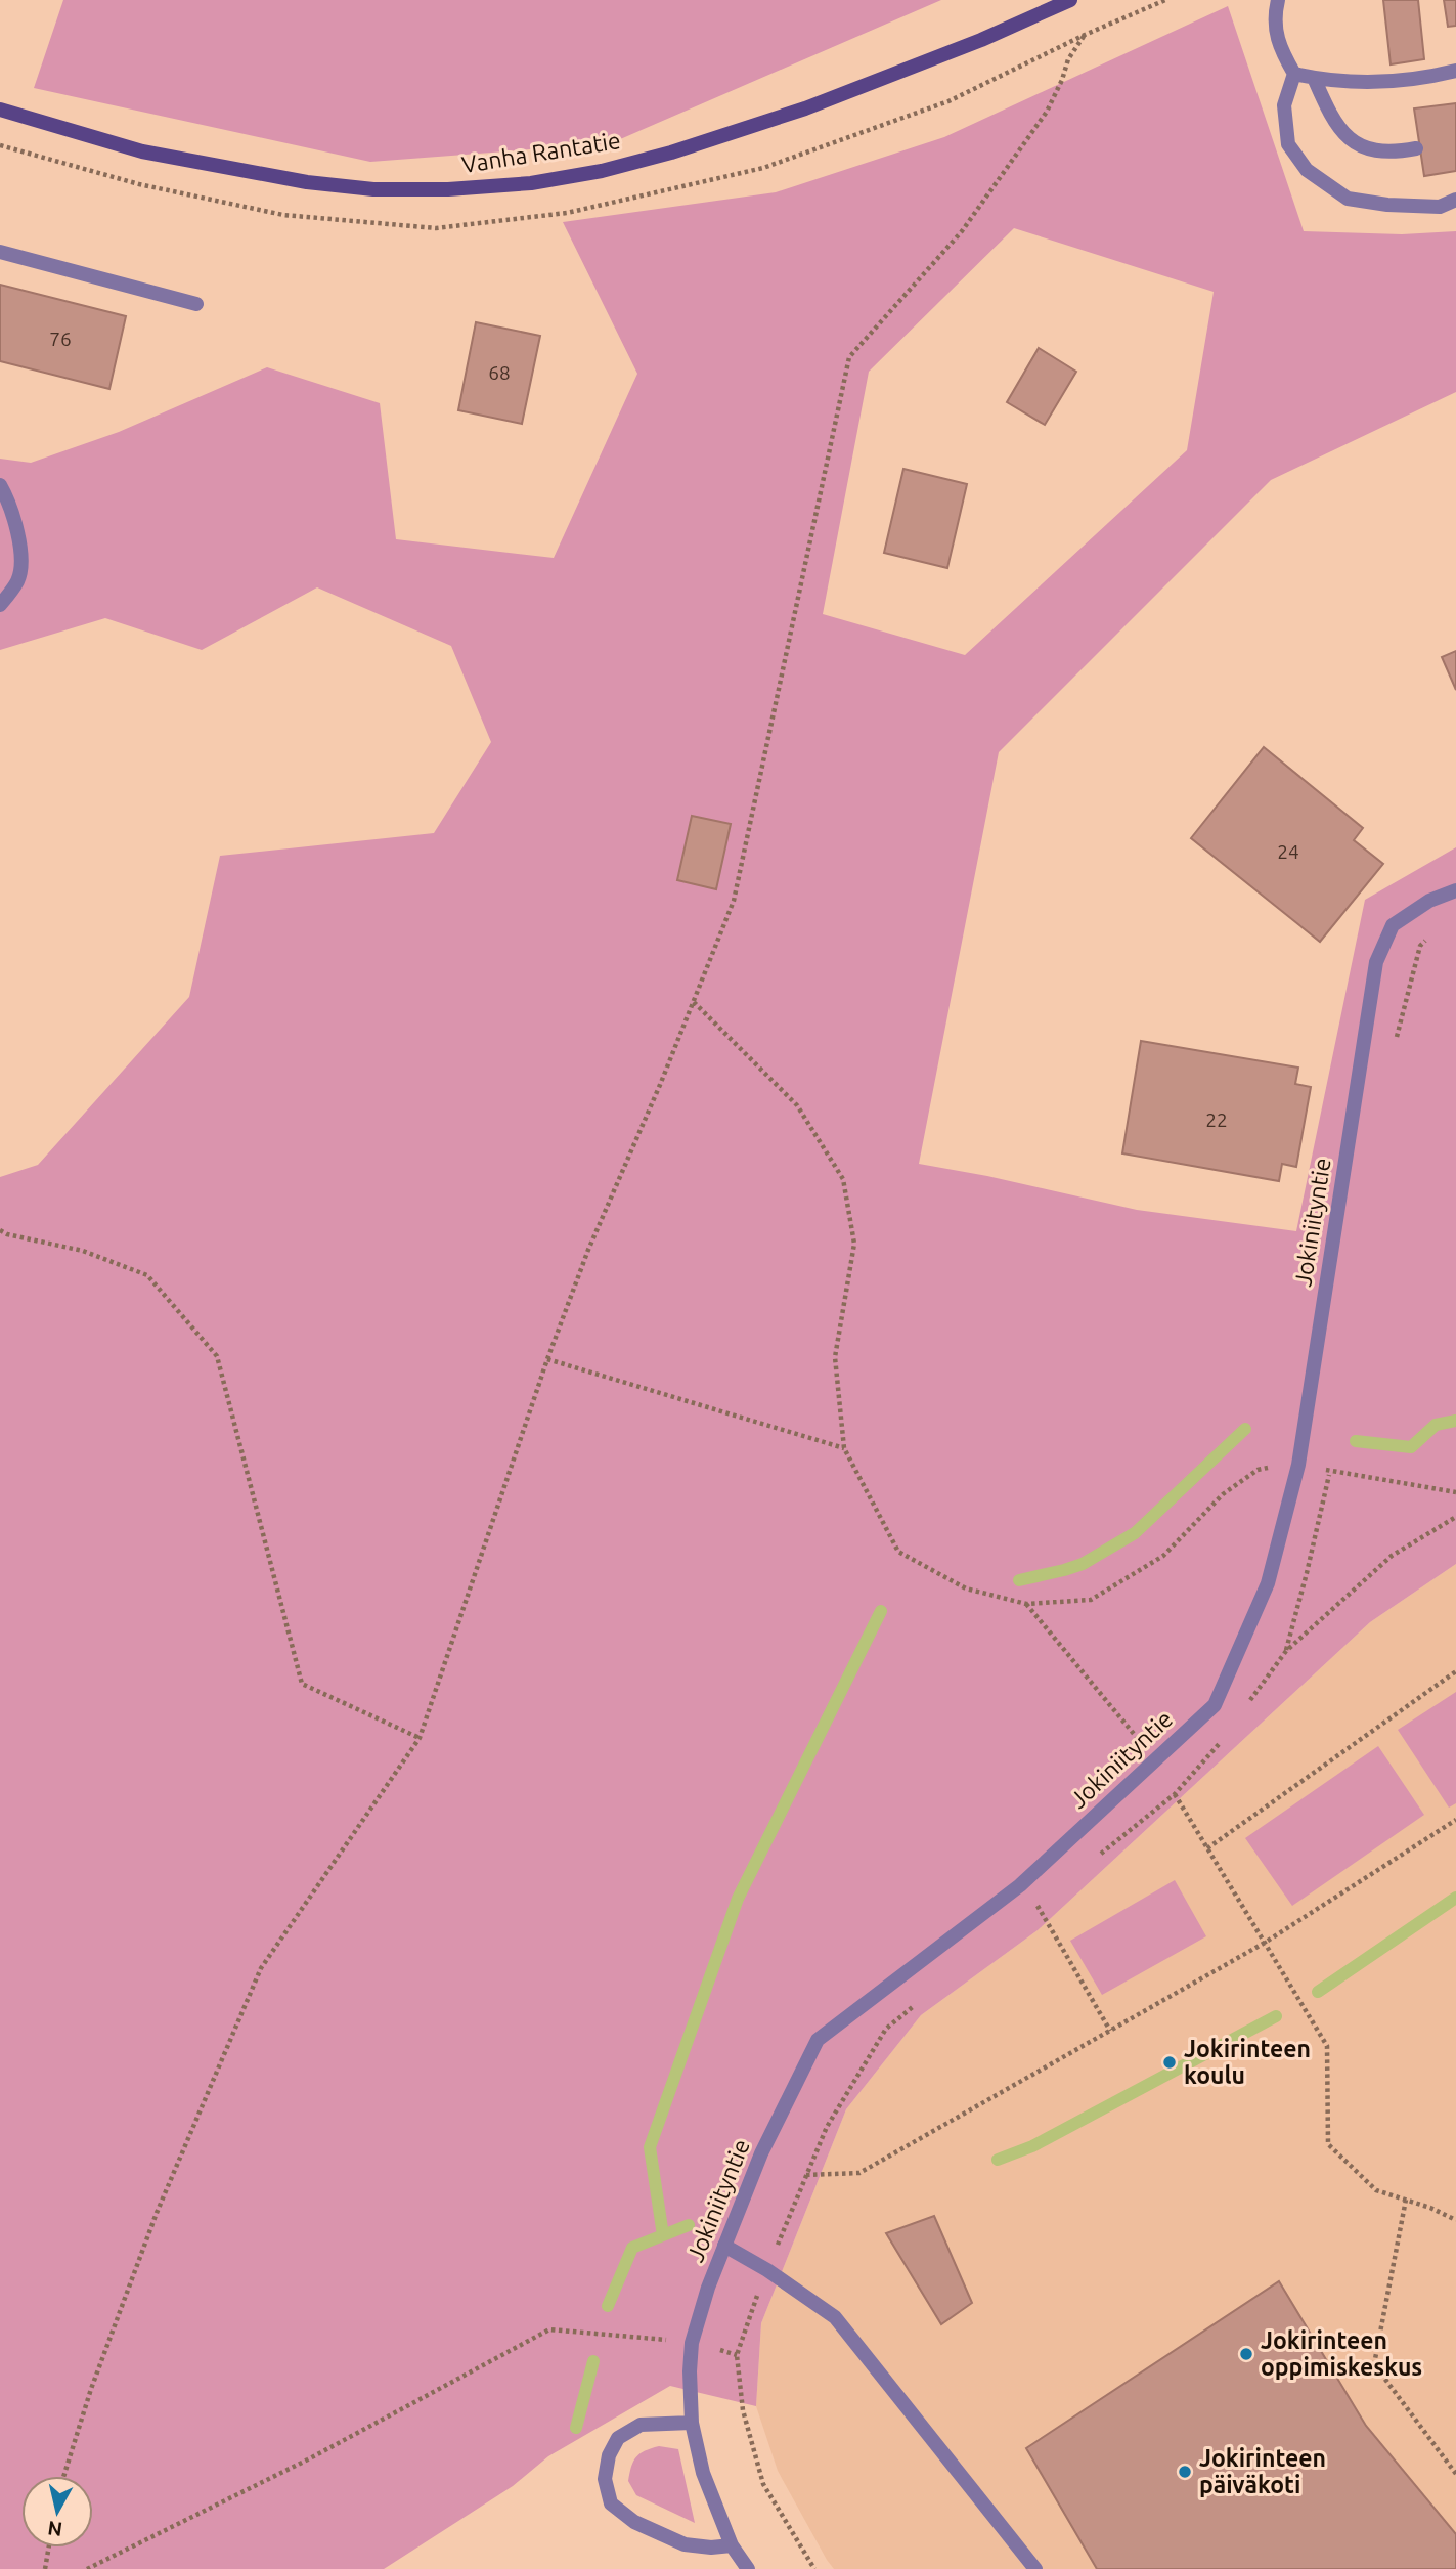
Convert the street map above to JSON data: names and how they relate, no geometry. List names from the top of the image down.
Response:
{
  "streets": {
    "main road": ["Vanha Rantatie"],
    "street": ["Jokiniityntie"]
  },
  "places": ["Jokirinteen koulu", "Jokirinteen oppimiskeskus", "Jokirinteen päiväkoti"],
  "house_numbers": [
    "76",
    "68",
    "24",
    "22"
  ],
  "north": "bottom"
}
